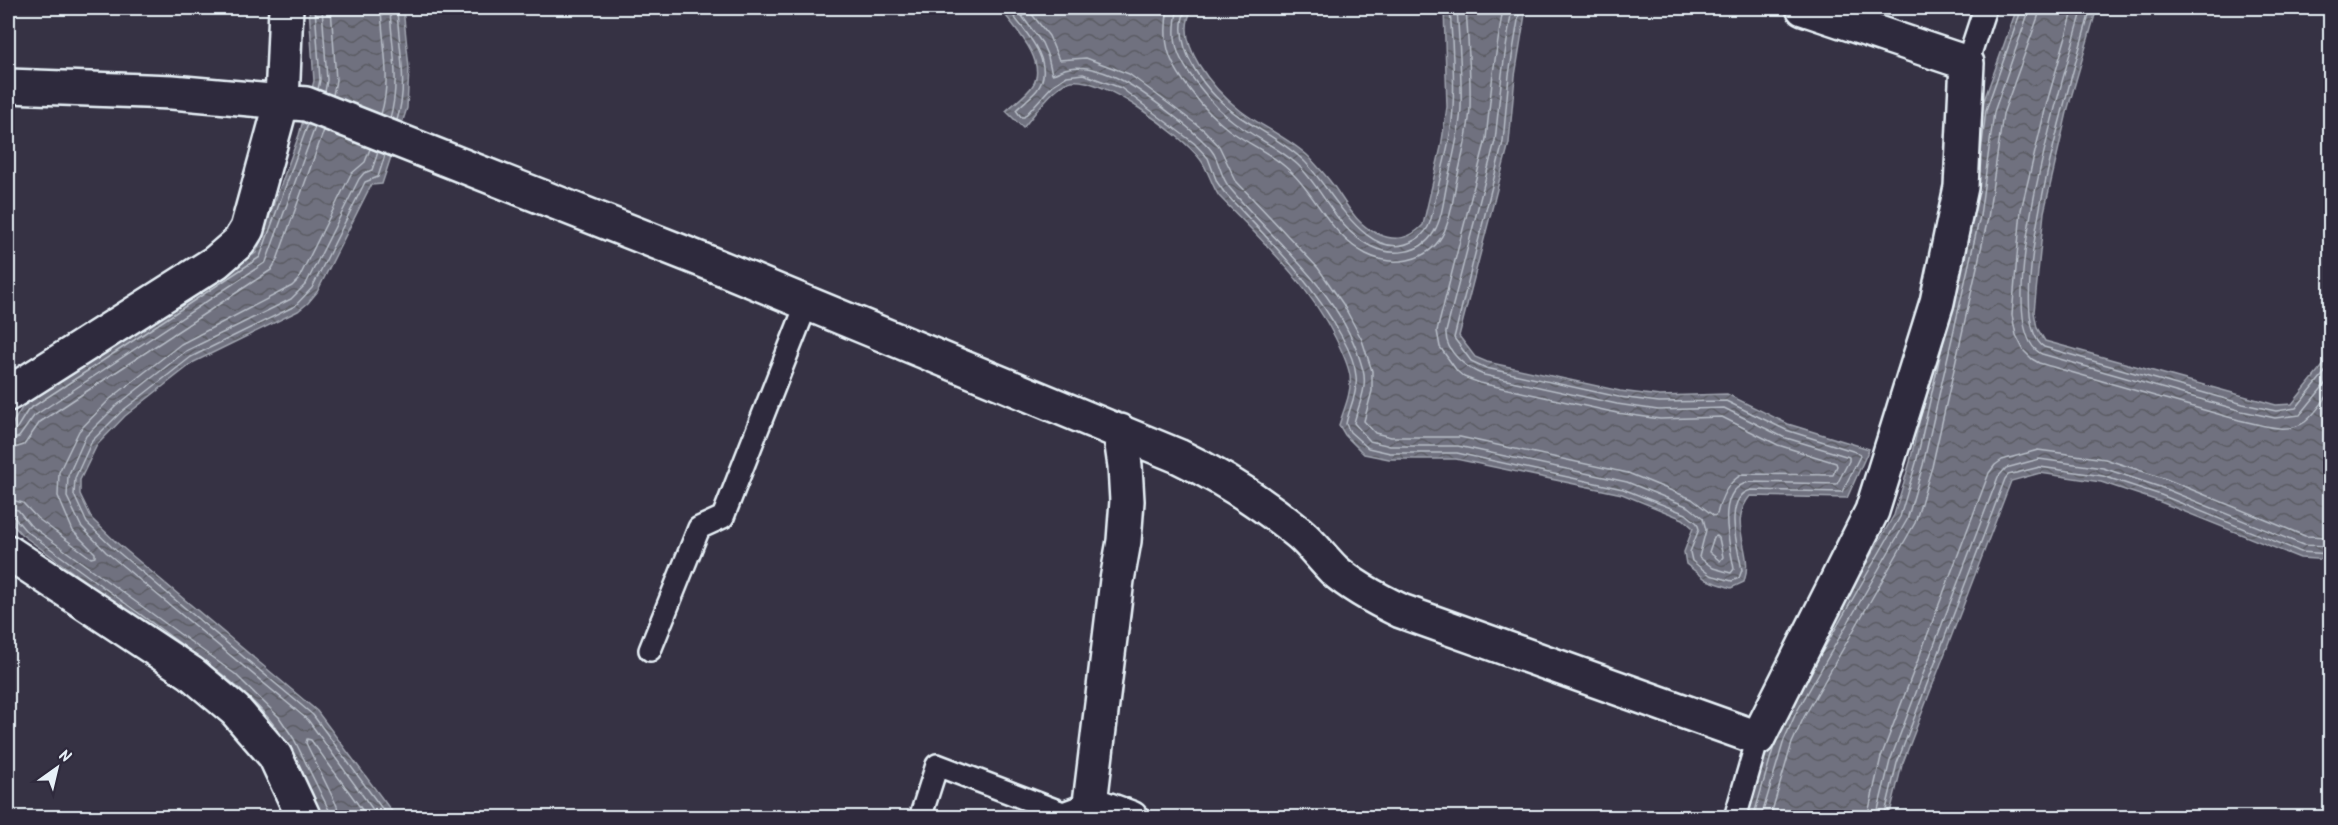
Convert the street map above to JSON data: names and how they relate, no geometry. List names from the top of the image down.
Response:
{
  "north": "top right"
}
